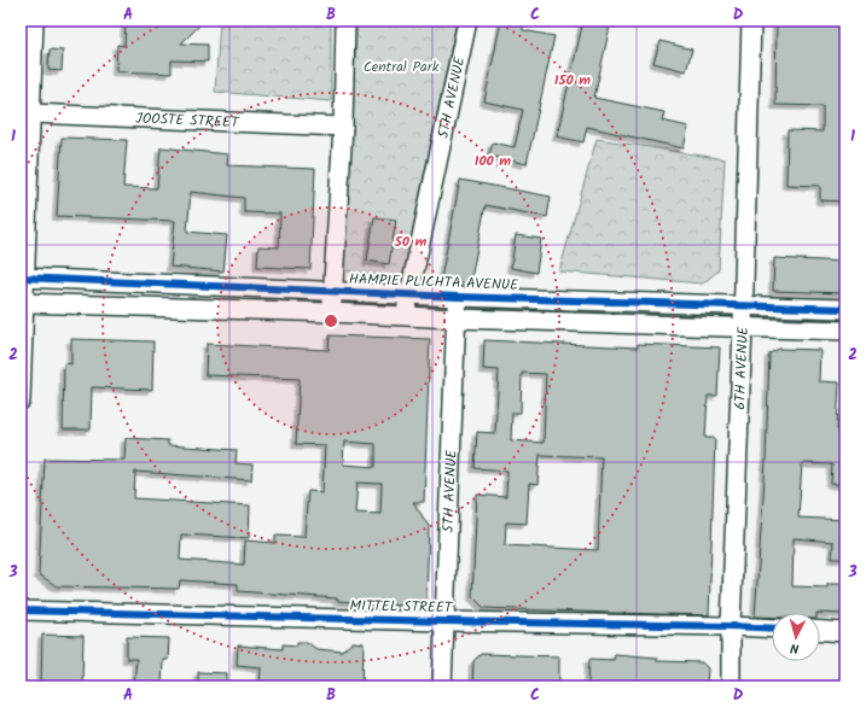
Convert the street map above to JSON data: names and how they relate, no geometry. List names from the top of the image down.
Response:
{
  "streets": {
    "street": [
      "5TH AVENUE",
      "JOOSTE STREET",
      "HAMPIE PLICHTA AVENUE",
      "6TH AVENUE",
      "MITTEL STREET"
    ]
  },
  "crossings": [
    ["5TH AVENUE", "HAMPIE PLICHTA AVENUE"],
    ["5TH AVENUE", "MITTEL STREET"],
    ["HAMPIE PLICHTA AVENUE", "6TH AVENUE"],
    ["6TH AVENUE", "MITTEL STREET"]
  ],
  "parks": ["Central Park"],
  "north": "bottom",
  "grid": {
    "columns": [
      "A",
      "B",
      "C",
      "D"
    ],
    "rows": ["1", "2", "3"]
  },
  "rings": ["150 m", "100 m", "50 m"]
}
